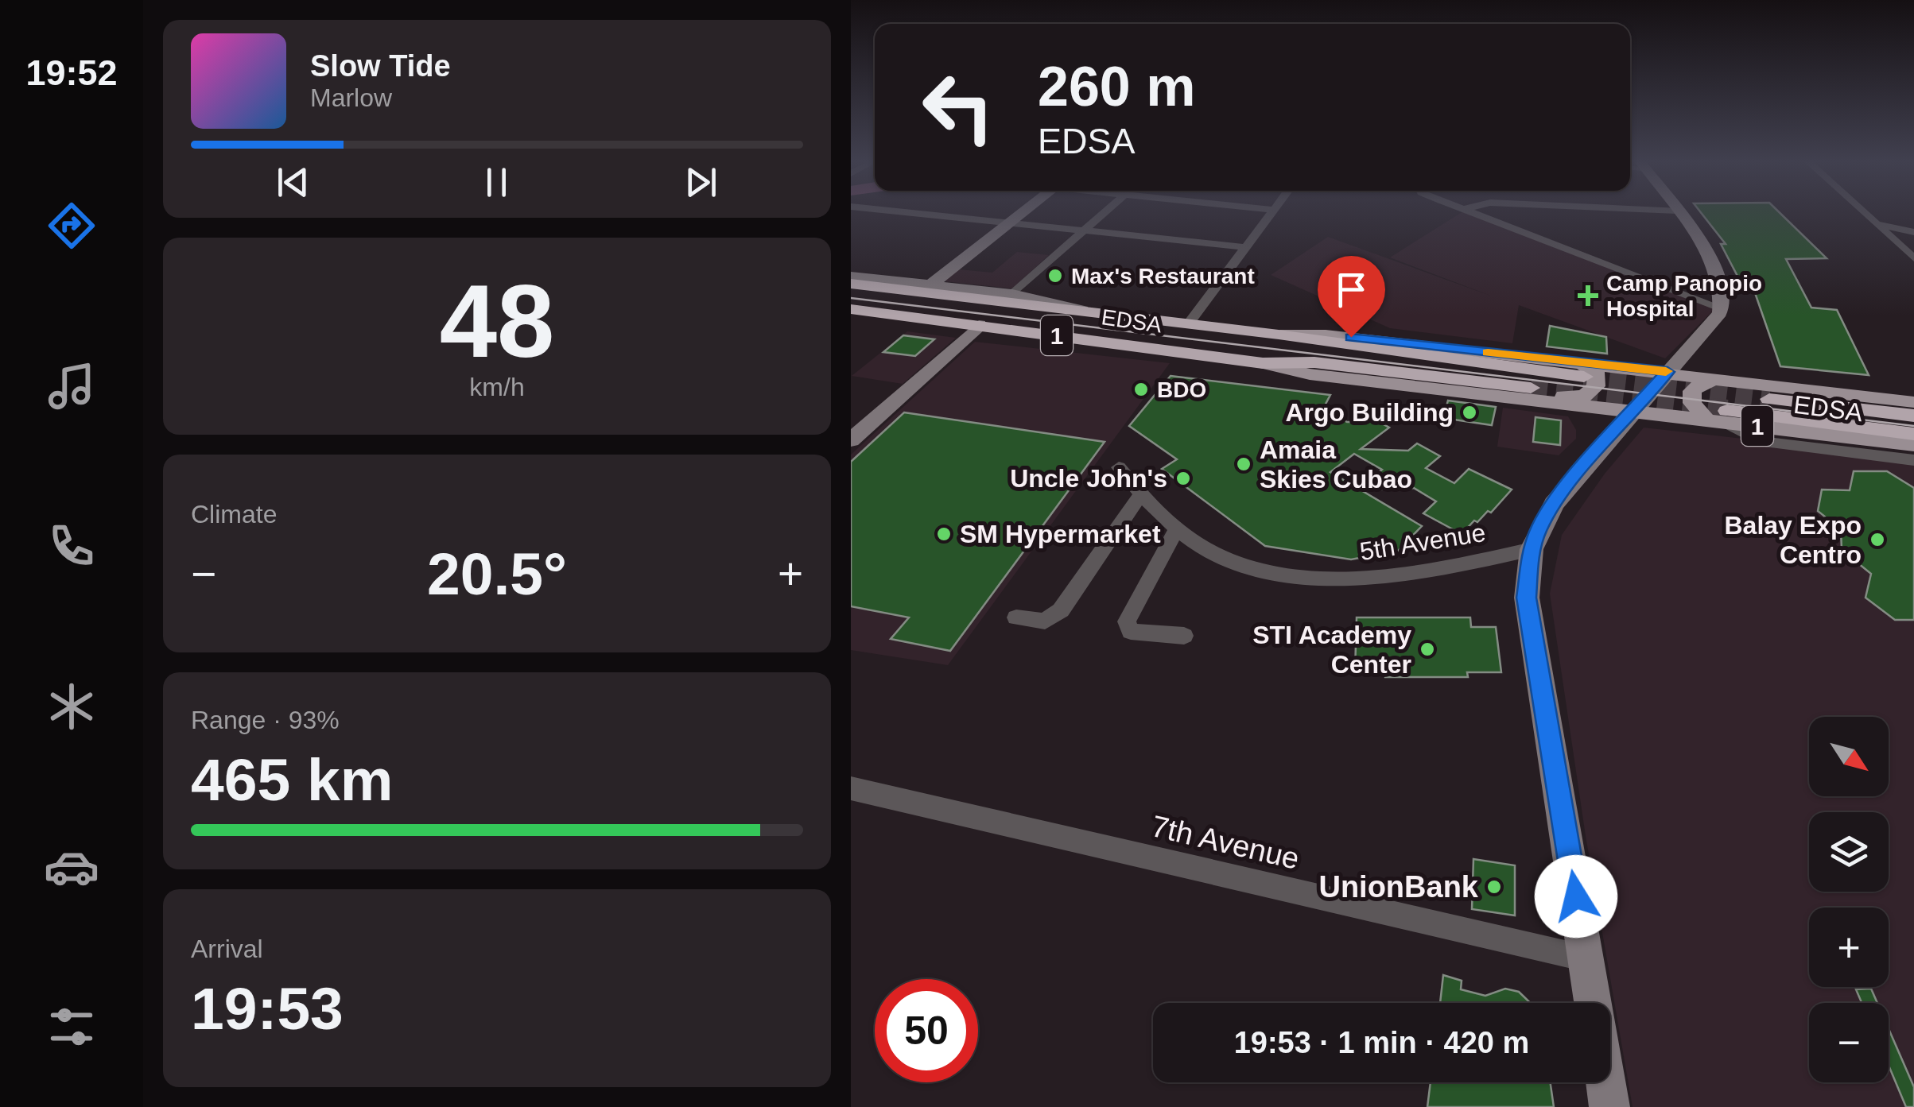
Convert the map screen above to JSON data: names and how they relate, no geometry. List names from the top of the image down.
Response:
{
  "streets": {
    "highway": ["EDSA", "1"],
    "street": ["5th Avenue", "7th Avenue"]
  },
  "places": {
    "other": [
      "Max's Restaurant",
      "BDO",
      "Argo Building",
      "Amaia Skies Cubao",
      "Uncle John's",
      "SM Hypermarket",
      "Balay Expo Centro",
      "STI Academy Center",
      "UnionBank"
    ],
    "health": ["Camp Panopio Hospital"]
  },
  "north": "bottom right",
  "page": {
    "tabs": "19:52",
    "turn": ["260 m", "EDSA"],
    "song": ["Slow Tide", "Marlow"],
    "tile": [
      ["48", "km/h"],
      "Climate",
      ["Range · 93%", "465 km"],
      ["Arrival", "19:53"]
    ],
    "heat": ["−", "20.5°", "+"],
    "map_buttons": ["+", "−"],
    "limit": "50",
    "trip": "19:53 · 1 min · 420 m"
  }
}
